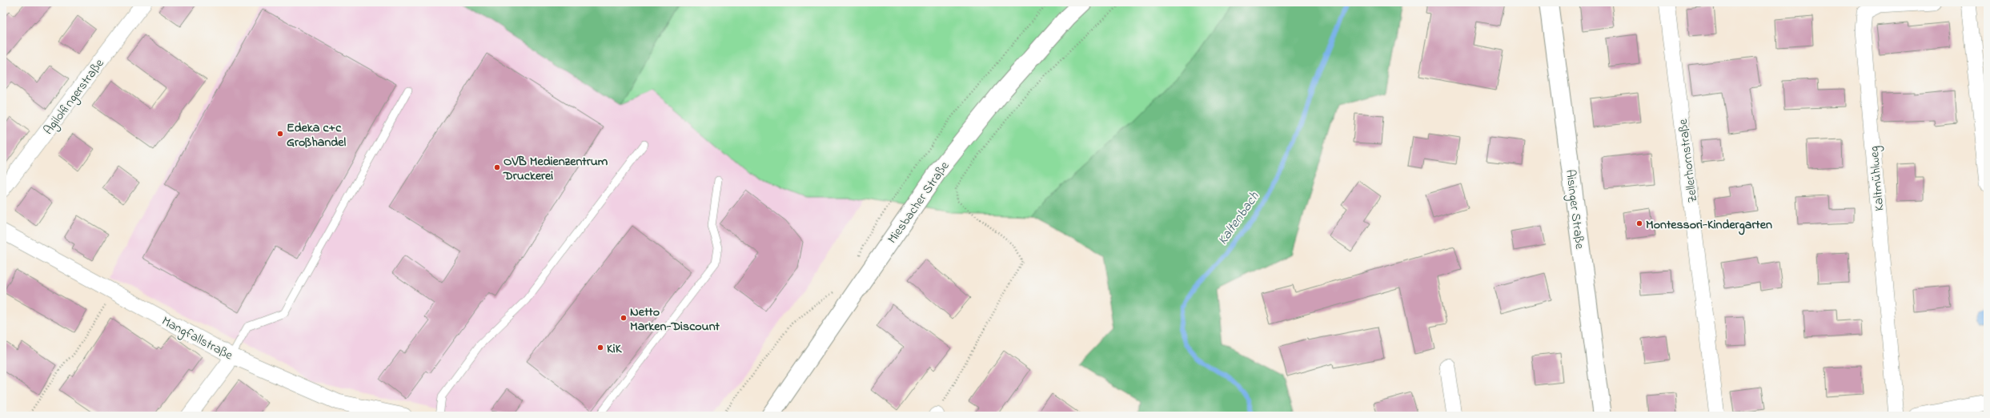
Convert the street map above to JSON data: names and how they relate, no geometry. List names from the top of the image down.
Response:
{
  "streets": {
    "main road": ["Miesbacher Straße", "Aisinger Straße"],
    "street": [
      "Agilolfingerstraße",
      "Zellerhornstraße",
      "Kaltmühlweg",
      "Mangfallstraße"
    ]
  },
  "water": ["Kaltenbach"],
  "places": [
    "Edeka c+c Großhandel",
    "OVB Medienzentrum Druckerei",
    "Montessori-Kindergarten",
    "Netto Marken-Discount",
    "KiK"
  ]
}
